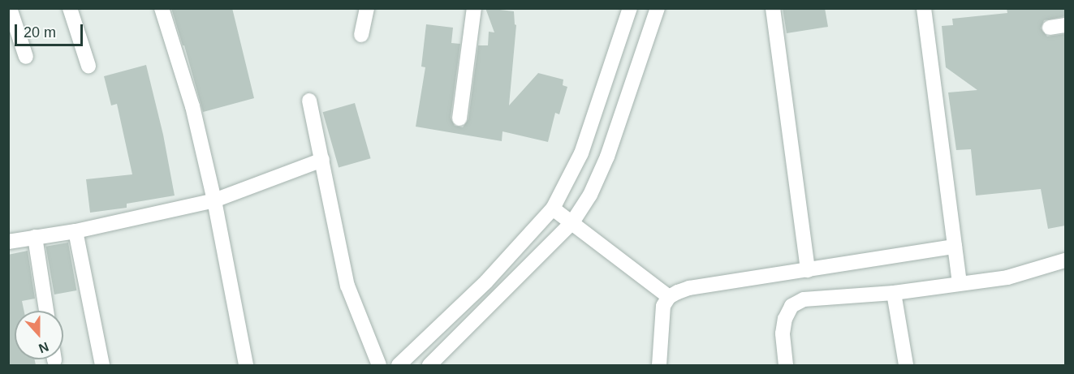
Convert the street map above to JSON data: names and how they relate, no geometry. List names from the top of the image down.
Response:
{
  "scale_bar": "20 m",
  "north": "bottom"
}
